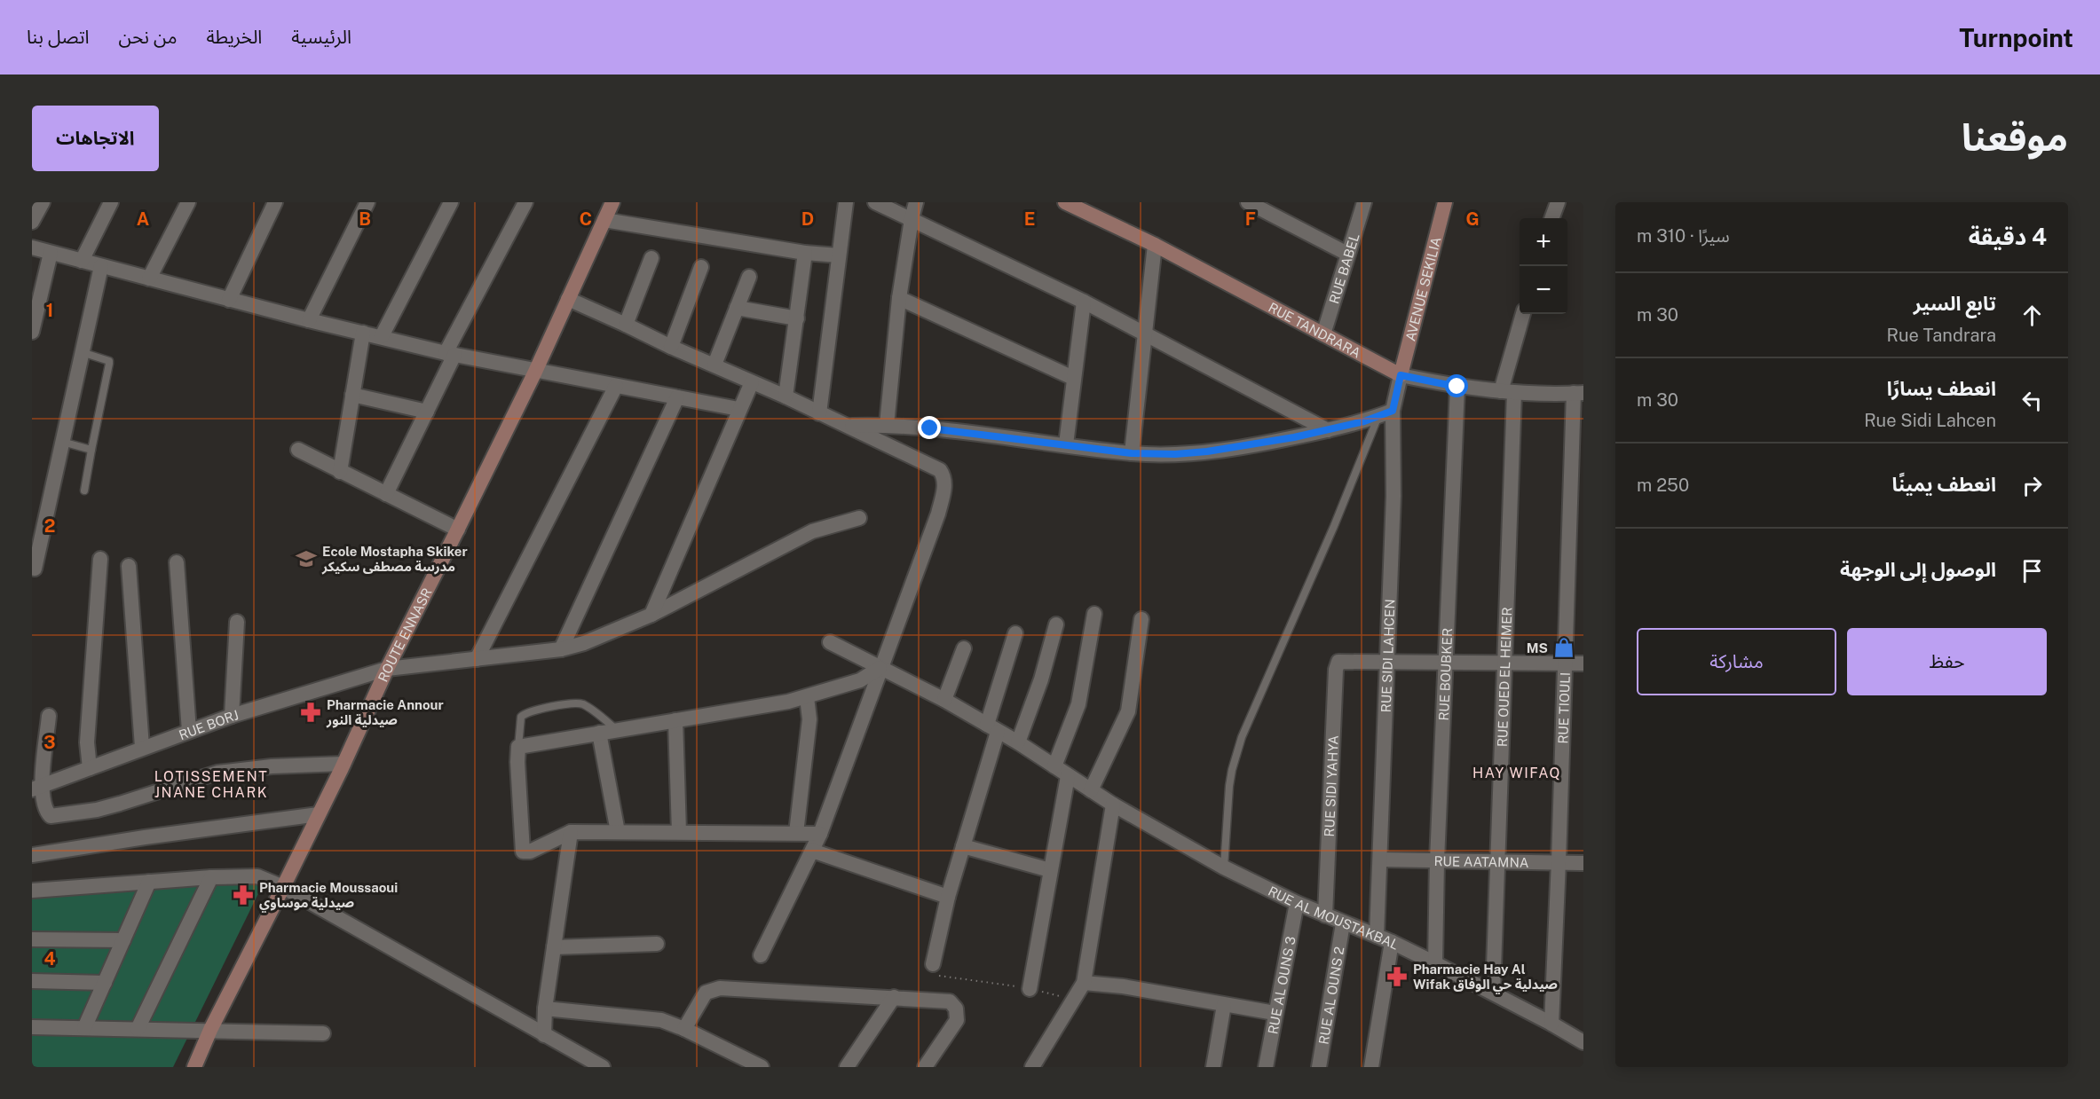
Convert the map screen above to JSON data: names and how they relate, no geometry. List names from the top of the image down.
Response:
{
  "streets": {
    "main road": ["AVENUE SEKILIA", "RUE TANDRARA", "ROUTE ENNASR"],
    "street": [
      "RUE BABEL",
      "RUE SIDI LAHCEN",
      "RUE BOUBKER",
      "RUE OUED EL HEIMER",
      "RUE TIOULI",
      "RUE BORJ",
      "RUE SIDI YAHYA",
      "RUE AATAMNA",
      "RUE AL MOUSTAKBAL",
      "RUE AL OUNS 3",
      "RUE AL OUNS 2"
    ]
  },
  "crossings": [
    ["RUE BABEL", "RUE TANDRARA"],
    ["AVENUE SEKILIA", "RUE TANDRARA"],
    ["AVENUE SEKILIA", "RUE SIDI LAHCEN"],
    ["RUE TANDRARA", "RUE SIDI LAHCEN"],
    ["RUE TANDRARA", "RUE BOUBKER"],
    ["RUE TANDRARA", "RUE OUED EL HEIMER"],
    ["RUE TANDRARA", "RUE TIOULI"],
    ["ROUTE ENNASR", "RUE BORJ"],
    ["RUE SIDI LAHCEN", "RUE SIDI YAHYA"],
    ["RUE SIDI LAHCEN", "RUE AATAMNA"],
    ["RUE SIDI LAHCEN", "RUE AL MOUSTAKBAL"],
    ["RUE BOUBKER", "RUE AATAMNA"],
    ["RUE BOUBKER", "RUE AL MOUSTAKBAL"],
    ["RUE OUED EL HEIMER", "RUE AATAMNA"],
    ["RUE OUED EL HEIMER", "RUE AL MOUSTAKBAL"],
    ["RUE TIOULI", "RUE AATAMNA"],
    ["RUE TIOULI", "RUE AL MOUSTAKBAL"],
    ["RUE SIDI YAHYA", "RUE AL MOUSTAKBAL"],
    ["RUE AL MOUSTAKBAL", "RUE AL OUNS 3"],
    ["RUE AL MOUSTAKBAL", "RUE AL OUNS 2"]
  ],
  "districts": ["HAY WIFAQ", "LOTISSEMENT JNANE CHARK"],
  "places": {
    "school or university": ["Ecole Mostapha Skiker مدرسة مصطفى سكيكر"],
    "shop": ["MS"],
    "pharmacy": ["Pharmacie Annour صيدلية النور", "Pharmacie Moussaoui صيدلية موساوي", "Pharmacie Hay Al Wifak صيدلية حي الوفاق"]
  },
  "page": {
    "header": "Turnpoint",
    "nav": [
      "الرئيسية",
      "الخريطة",
      "من نحن",
      "اتصل بنا"
    ],
    "title": "موقعنا",
    "buttons": [
      "الاتجاهات",
      ["حفظ", "مشاركة"]
    ],
    "heading": ["4 دقيقة", "سيرًا · 310 m"],
    "map_buttons": ["+", "−"],
    "list": [
      ["تابع السير", "Rue Tandrara", "30 m"],
      ["انعطف يسارًا", "Rue Sidi Lahcen", "30 m"],
      ["انعطف يمينًا", "250 m"],
      "الوصول إلى الوجهة"
    ]
  },
  "grid": {
    "columns": [
      "A",
      "B",
      "C",
      "D",
      "E",
      "F",
      "G"
    ],
    "rows": [
      "1",
      "2",
      "3",
      "4"
    ]
  }
}
